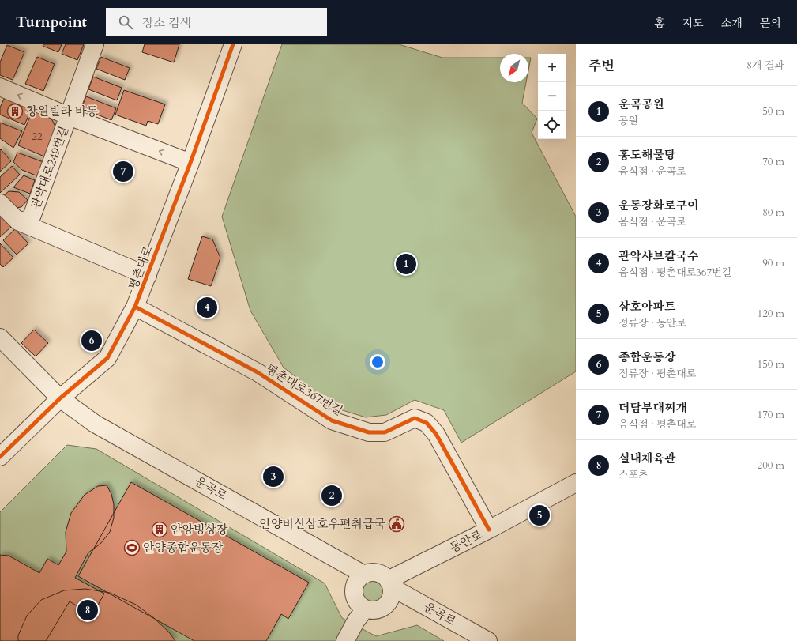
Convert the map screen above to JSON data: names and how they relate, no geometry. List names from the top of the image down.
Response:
{
  "streets": {
    "street": [
      "관악대로249번길",
      "평촌대로",
      "평촌대로367번길",
      "운곡로",
      "동안로"
    ]
  },
  "crossings": [
    ["평촌대로", "평촌대로367번길"],
    ["평촌대로", "운곡로"],
    ["평촌대로367번길", "동안로"],
    ["운곡로", "동안로"]
  ],
  "places": {
    "building": ["창원빌라 바동", "안양빙상장"],
    "public building": ["안양비산삼호우편취급국"],
    "sports": ["안양종합운동장"]
  },
  "house_numbers": ["22"],
  "north": "bottom left",
  "page": {
    "header": "Turnpoint",
    "search": "장소 검색",
    "nav": [
      "홈",
      "지도",
      "소개",
      "문의"
    ],
    "heading": ["주변", "8개 결과"],
    "map_buttons": ["+", "−"],
    "list": [
      {
        "mark": "1",
        "name": "운곡공원",
        "note": "공원",
        "value": "50 m"
      },
      {
        "mark": "2",
        "name": "홍도해물탕",
        "note": "음식점 · 운곡로",
        "value": "70 m"
      },
      {
        "mark": "3",
        "name": "운동장화로구이",
        "note": "음식점 · 운곡로",
        "value": "80 m"
      },
      {
        "mark": "4",
        "name": "관악샤브칼국수",
        "note": "음식점 · 평촌대로367번길",
        "value": "90 m"
      },
      {
        "mark": "5",
        "name": "삼호아파트",
        "note": "정류장 · 동안로",
        "value": "120 m"
      },
      {
        "mark": "6",
        "name": "종합운동장",
        "note": "정류장 · 평촌대로",
        "value": "150 m"
      },
      {
        "mark": "7",
        "name": "더담부대찌개",
        "note": "음식점 · 평촌대로",
        "value": "170 m"
      },
      {
        "mark": "8",
        "name": "실내체육관",
        "note": "스포츠",
        "value": "200 m"
      }
    ],
    "pins": [
      "7",
      "1",
      "4",
      "6",
      "3",
      "2",
      "5",
      "8"
    ]
  }
}
